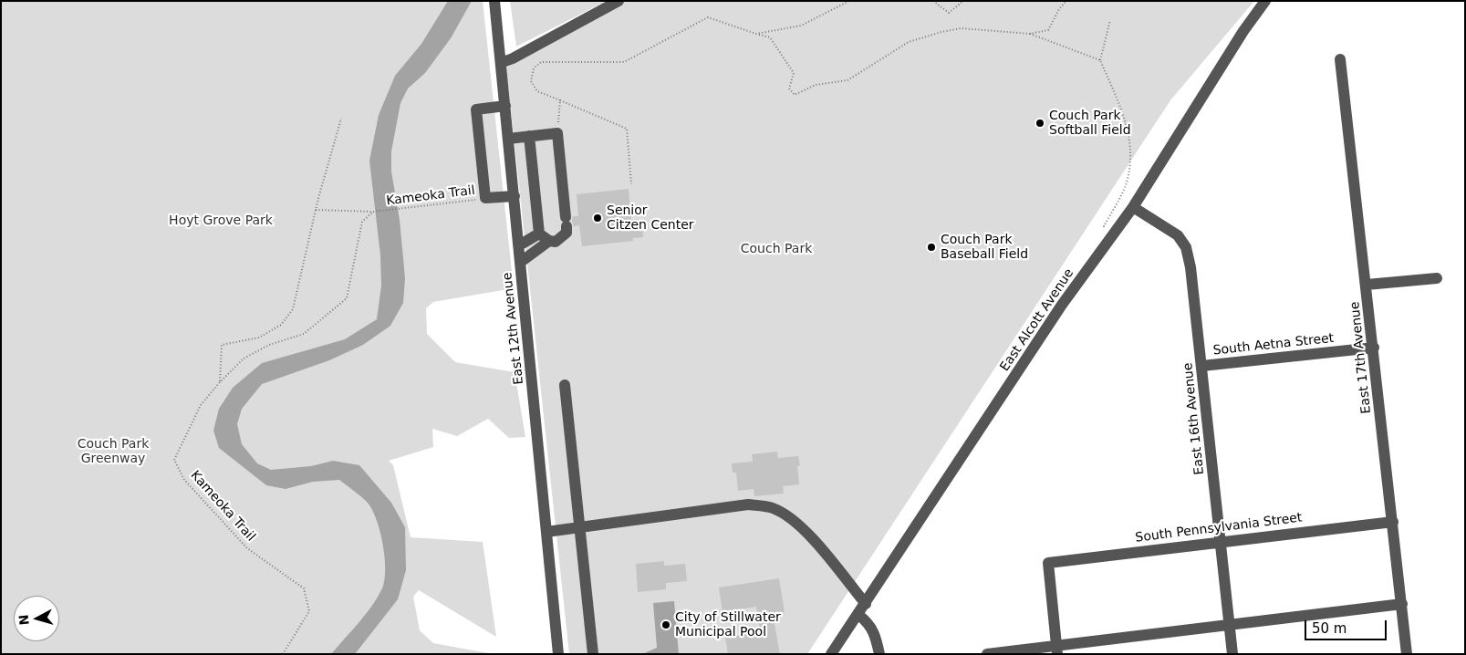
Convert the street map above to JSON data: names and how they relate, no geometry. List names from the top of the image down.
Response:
{
  "streets": {
    "street": [
      "East Alcott Avenue",
      "East 12th Avenue",
      "South Aetna Street",
      "East 17th Avenue",
      "East 16th Avenue",
      "South Pennsylvania Street"
    ],
    "path": ["Kameoka Trail"]
  },
  "crossings": [
    ["East Alcott Avenue", "East 16th Avenue"],
    ["South Aetna Street", "East 17th Avenue"],
    ["South Aetna Street", "East 16th Avenue"],
    ["East 17th Avenue", "South Pennsylvania Street"],
    ["East 16th Avenue", "South Pennsylvania Street"]
  ],
  "parks": ["Hoyt Grove Park", "Couch Park", "Couch Park Greenway"],
  "places": [
    "Couch Park Softball Field",
    "Senior Citzen Center",
    "Couch Park Baseball Field",
    "City of Stillwater Municipal Pool"
  ],
  "scale_bar": "50 m",
  "north": "left"
}
